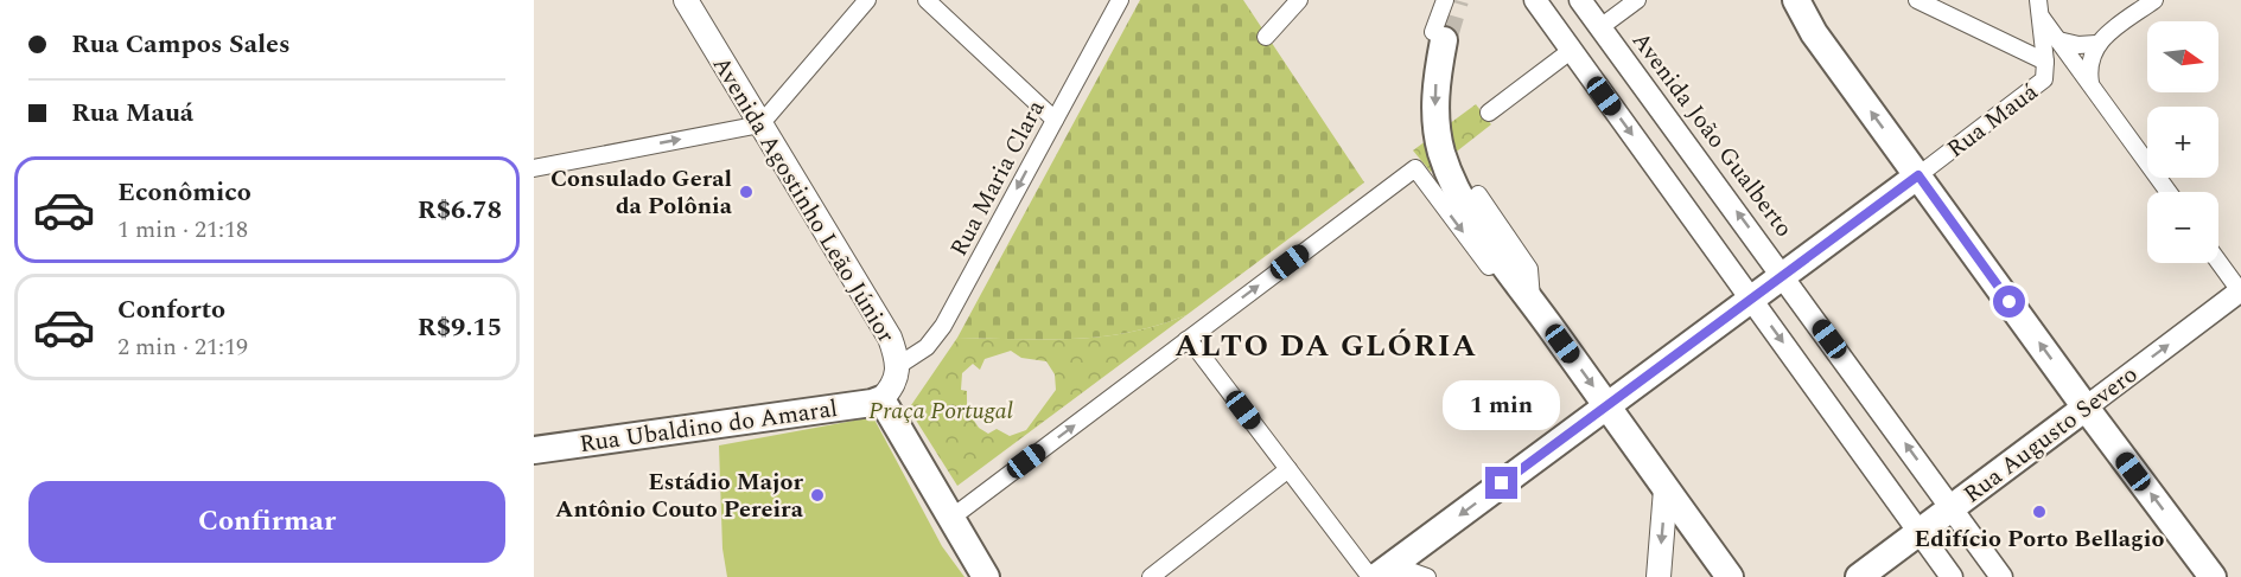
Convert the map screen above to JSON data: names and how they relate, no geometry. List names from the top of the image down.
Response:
{
  "streets": {
    "main road": [
      "Rua Mauá",
      "Avenida Agostinho Leão Júnior",
      "Rua Ubaldino do Amaral",
      "Rua Augusto Severo"
    ],
    "street": ["Avenida João Gualberto", "Rua Maria Clara"]
  },
  "crossings": [
    ["Rua Mauá", "Avenida João Gualberto"],
    ["Avenida João Gualberto", "Rua Augusto Severo"],
    ["Rua Maria Clara", "Avenida Agostinho Leão Júnior"],
    ["Avenida Agostinho Leão Júnior", "Rua Ubaldino do Amaral"]
  ],
  "one_way": ["Rua Maria Clara", "Rua Augusto Severo"],
  "districts": ["ALTO DA GLÓRIA"],
  "parks": ["Praça Portugal"],
  "places": ["Consulado Geral da Polônia", "Estádio Major Antônio Couto Pereira", "Edifício Porto Bellagio"],
  "north": "right",
  "page": {
    "banner": ["Rua Campos Sales", "Rua Mauá"],
    "map_buttons": ["+", "−"],
    "list": [
      {
        "name": "Econômico",
        "note": "1 min · 21:18",
        "value": "R$6.78"
      },
      {
        "name": "Conforto",
        "note": "2 min · 21:19",
        "value": "R$9.15"
      }
    ],
    "bubble": "1 min",
    "buttons": "Confirmar"
  }
}
